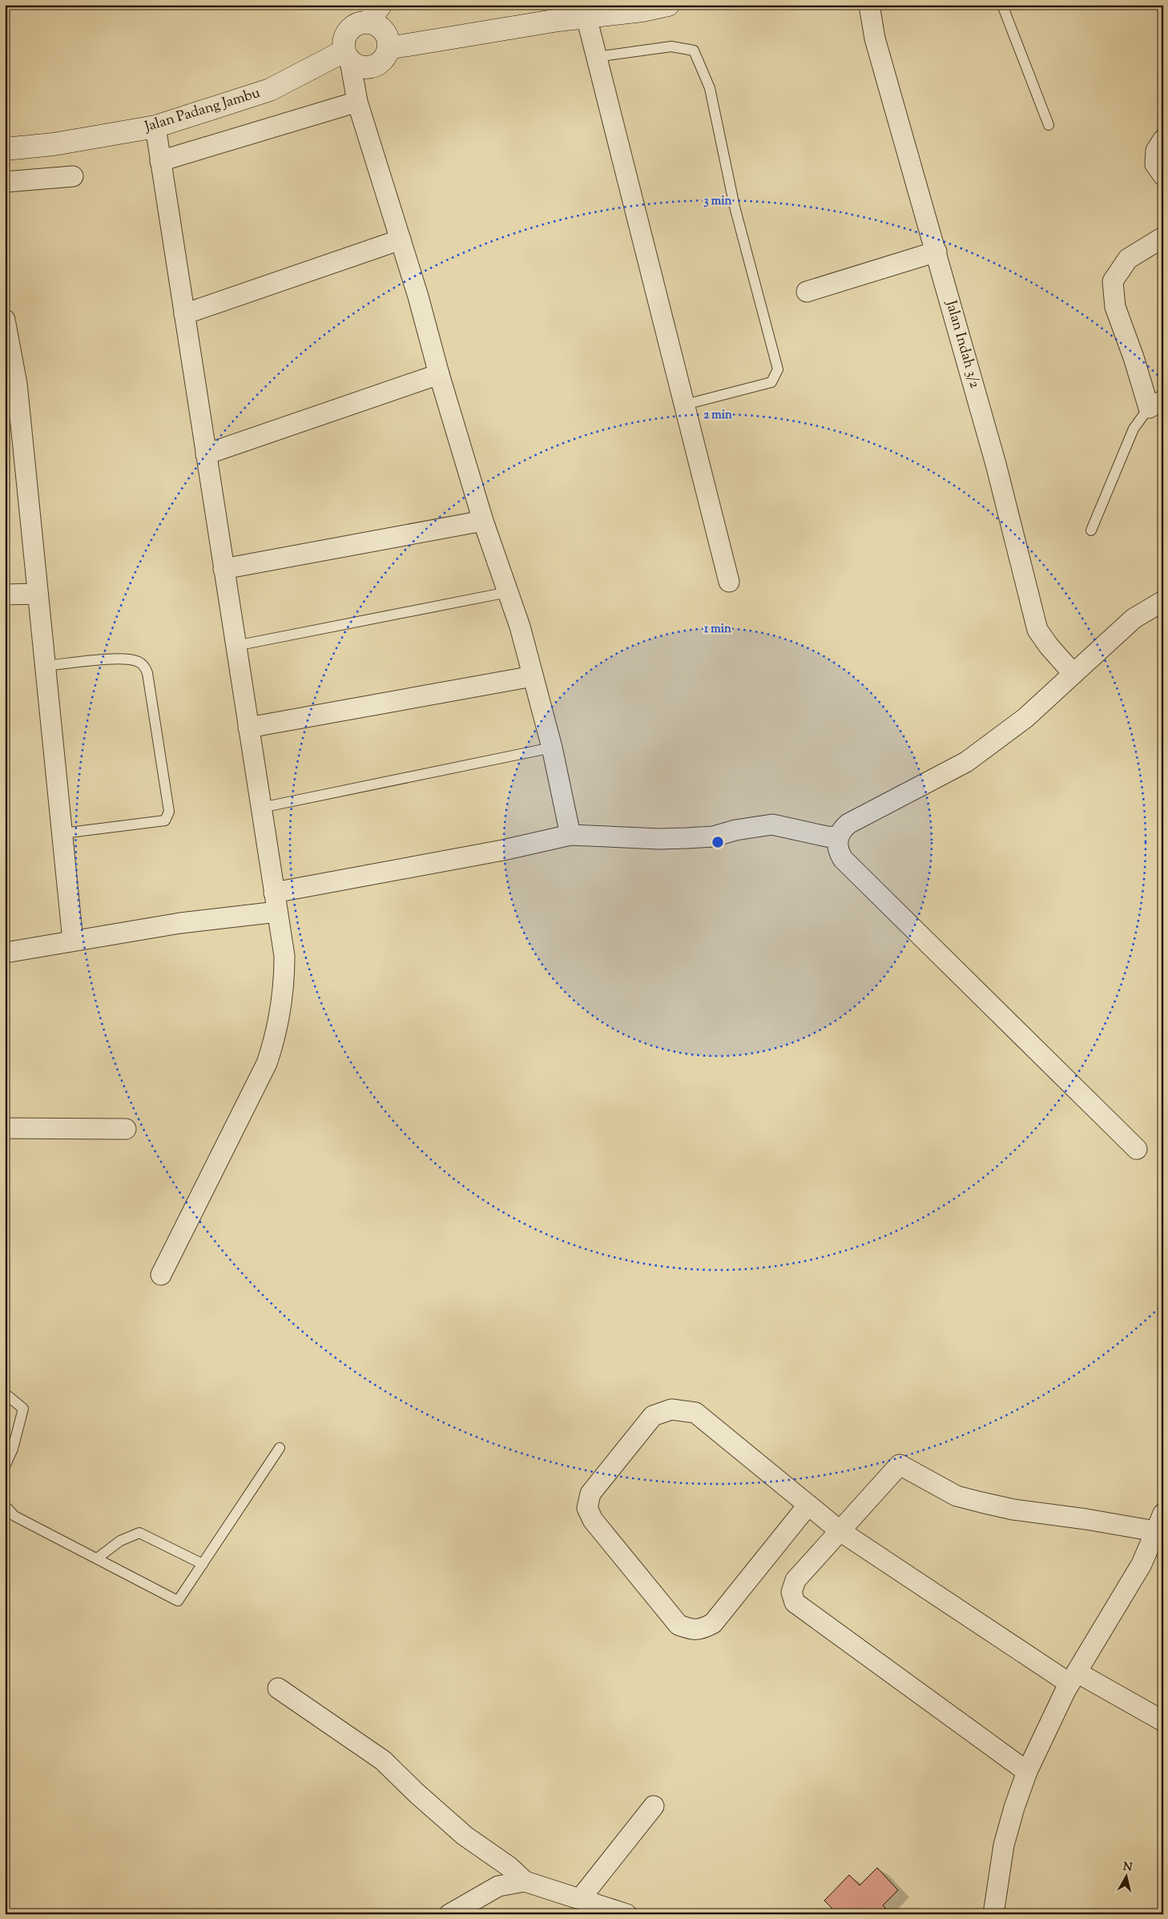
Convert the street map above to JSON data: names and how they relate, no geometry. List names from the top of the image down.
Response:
{
  "streets": {
    "street": ["Jalan Padang Jambu", "Jalan Indah 3/2"]
  },
  "north": "top",
  "rings": ["3 min", "2 min", "1 min"]
}
